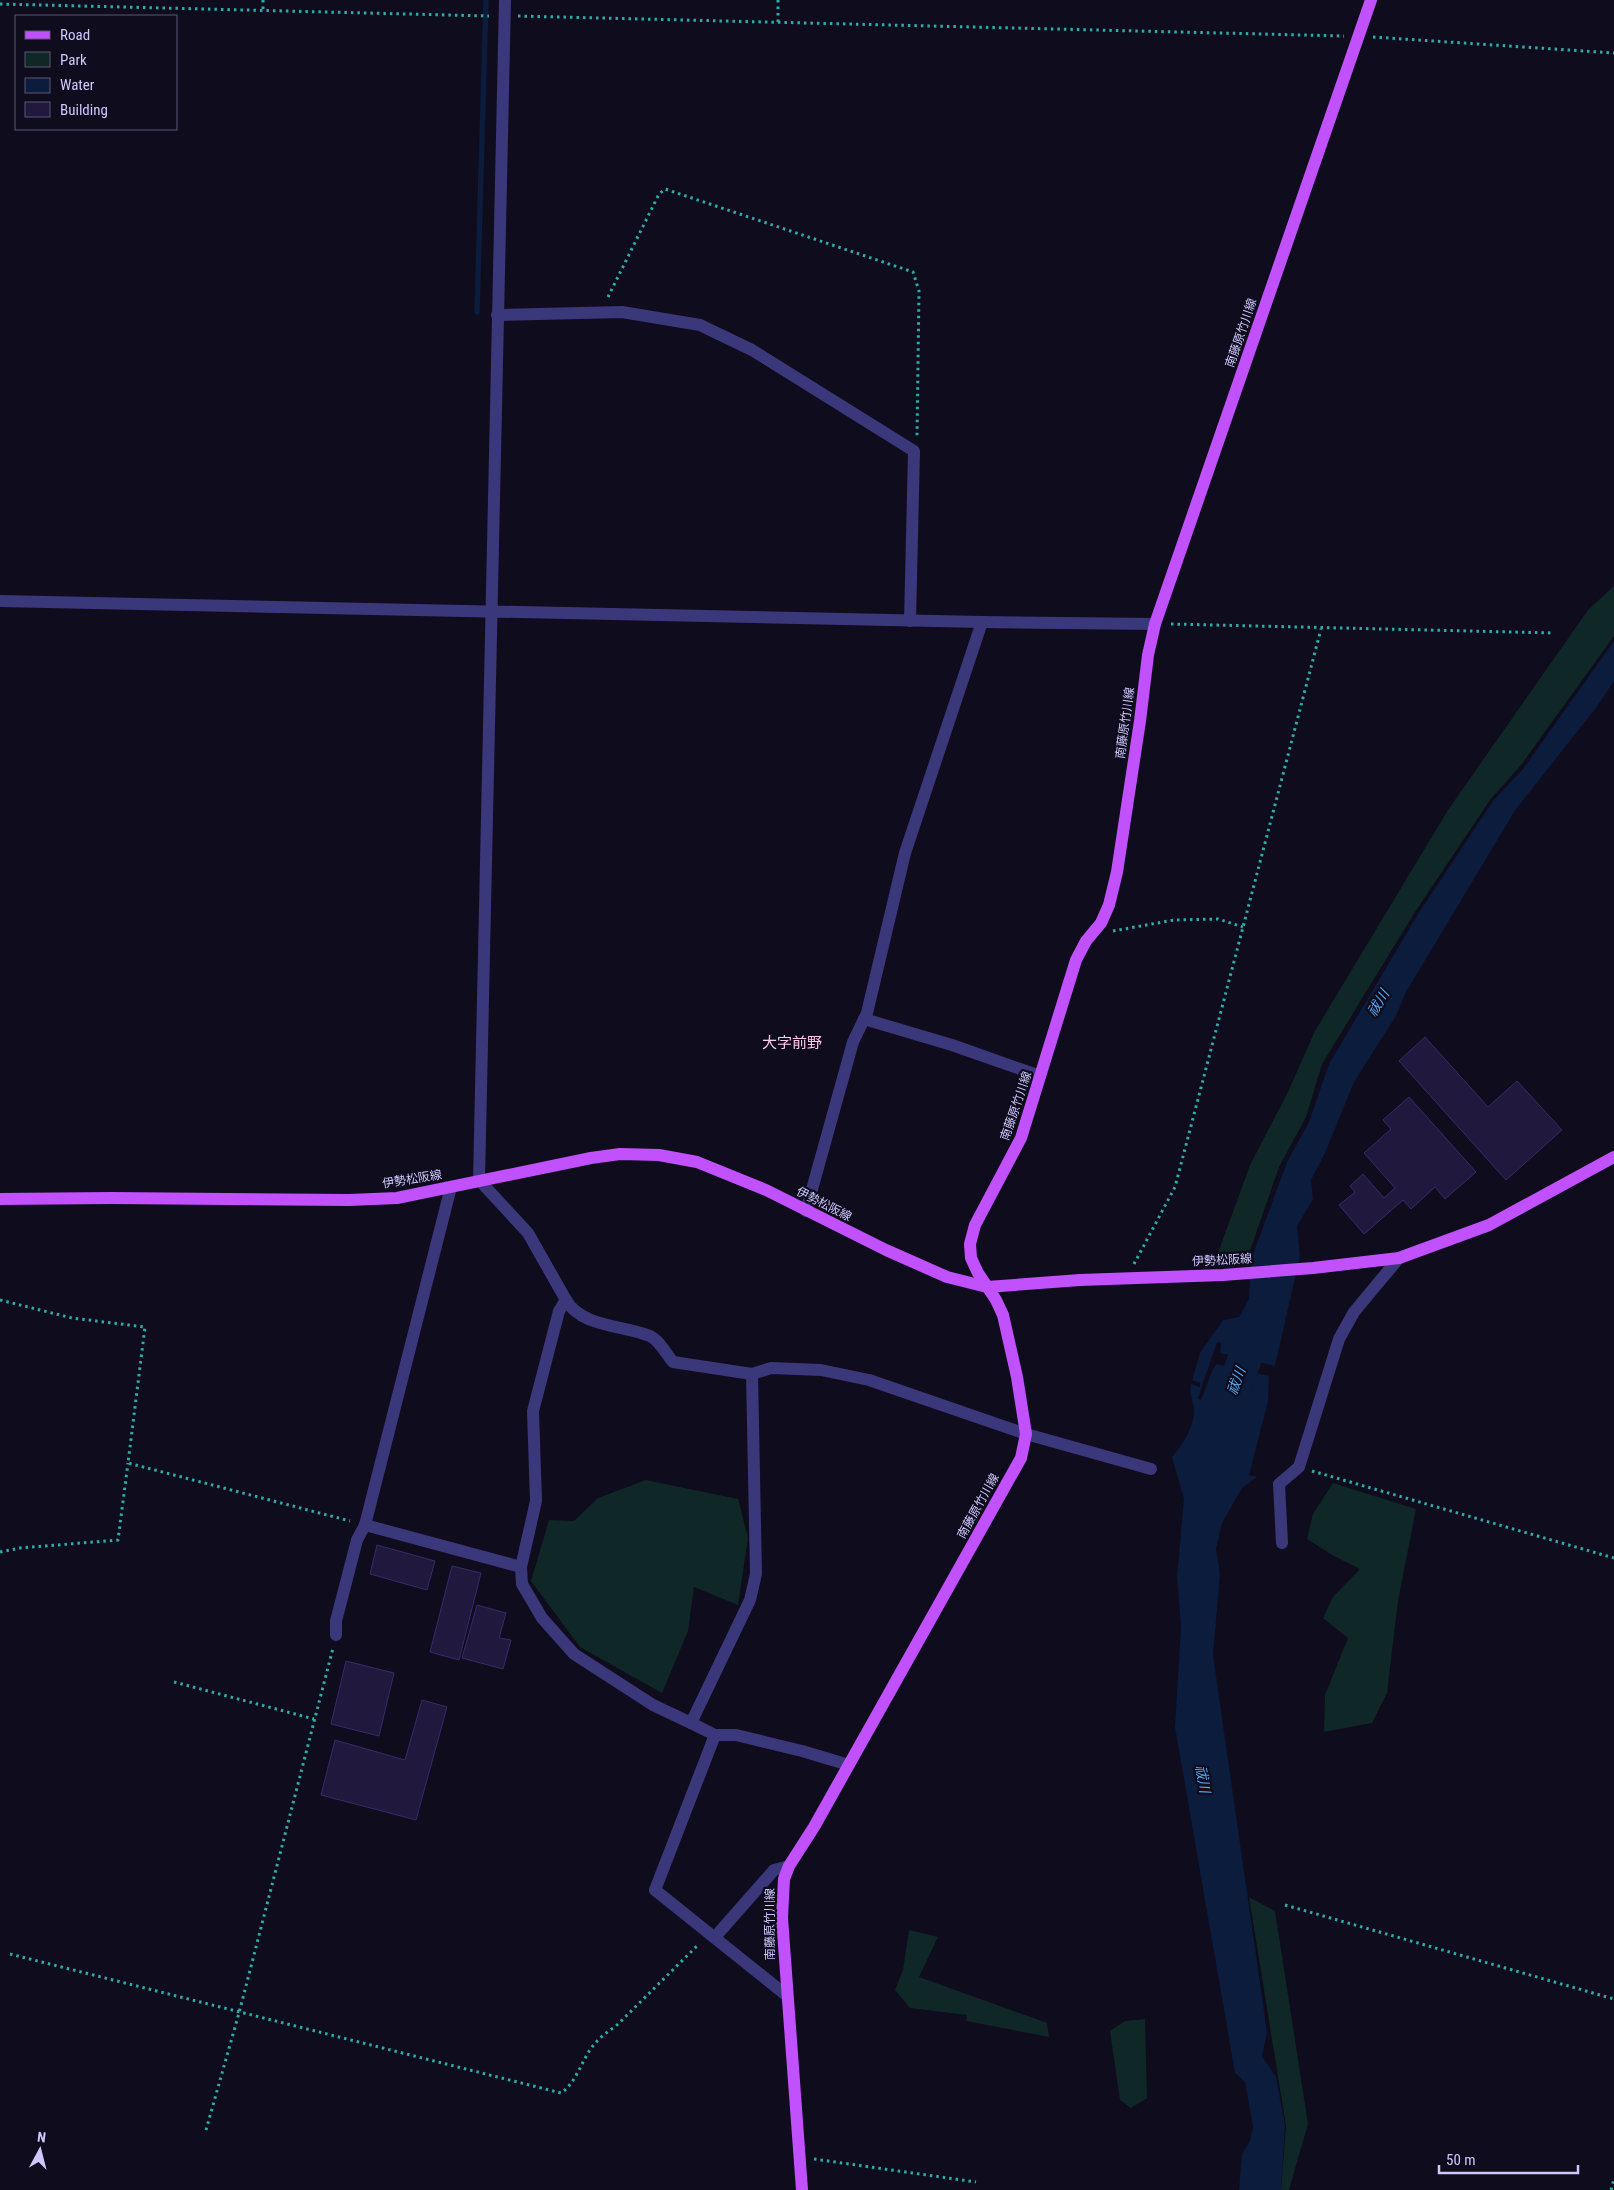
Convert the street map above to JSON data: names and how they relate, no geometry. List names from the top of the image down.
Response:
{
  "streets": {
    "main road": ["南藤原竹川線", "伊勢松阪線"]
  },
  "crossings": [
    ["南藤原竹川線", "伊勢松阪線"]
  ],
  "districts": ["大字前野"],
  "water": ["祓川"],
  "legend": [
    "Road",
    "Park",
    "Water",
    "Building"
  ],
  "scale_bar": "50 m",
  "north": "top"
}
